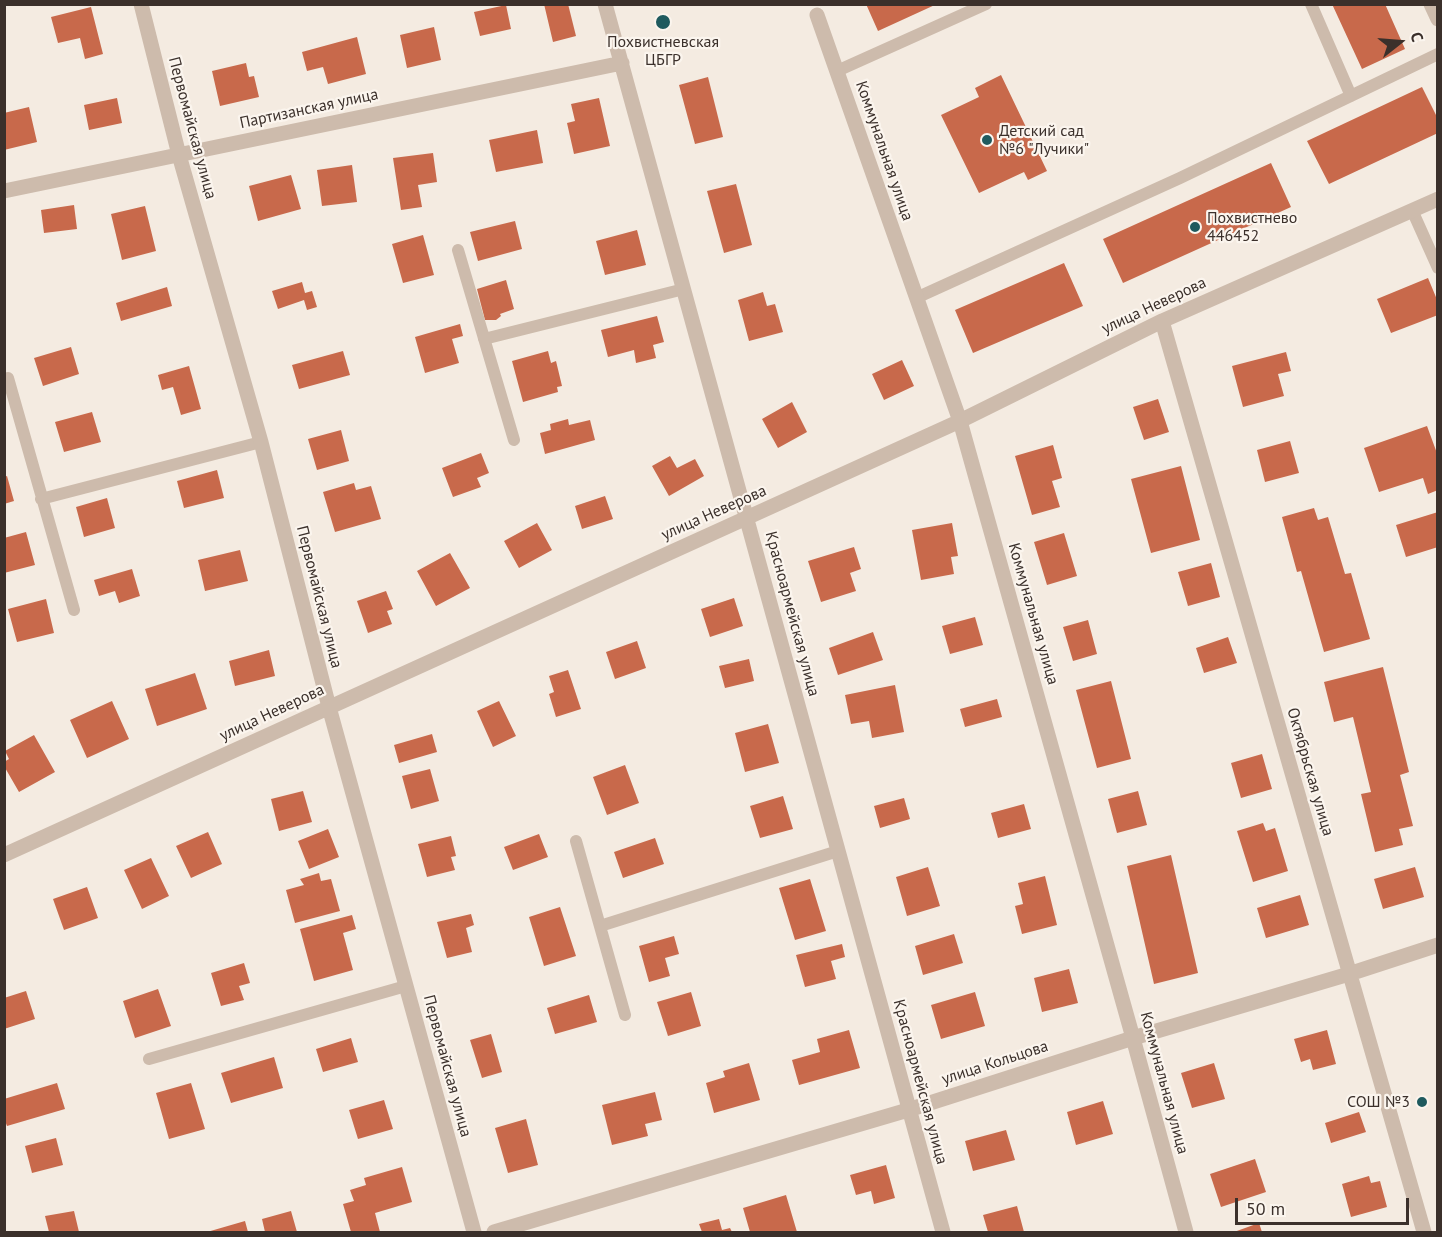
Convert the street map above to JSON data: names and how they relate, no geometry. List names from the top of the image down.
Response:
{
  "streets": {
    "street": [
      "Партизанская улица",
      "Первомайская улица",
      "Коммунальная улица",
      "улица Неверова",
      "Красноармейская улица",
      "Октябрьская улица",
      "улица Кольцова"
    ]
  },
  "crossings": [
    ["Партизанская улица", "Первомайская улица"],
    ["Партизанская улица", "Красноармейская улица"],
    ["Первомайская улица", "улица Неверова"],
    ["Коммунальная улица", "улица Неверова"],
    ["Коммунальная улица", "улица Кольцова"],
    ["улица Неверова", "Красноармейская улица"],
    ["улица Неверова", "Октябрьская улица"],
    ["Красноармейская улица", "улица Кольцова"],
    ["Октябрьская улица", "улица Кольцова"]
  ],
  "places": [
    "Похвистневская ЦБГР",
    "Детский сад №6 \"Лучики\"",
    "Похвистнево 446452",
    "СОШ №3"
  ],
  "scale_bar": "50 m",
  "north": "right"
}
